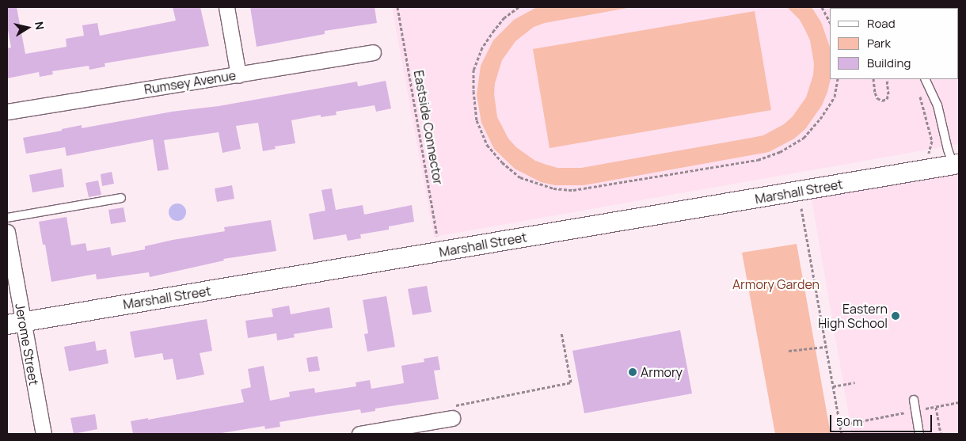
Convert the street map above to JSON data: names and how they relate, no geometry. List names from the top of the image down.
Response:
{
  "streets": {
    "street": ["Rumsey Avenue", "Marshall Street", "Jerome Street"],
    "path": ["Eastside Connector"]
  },
  "crossings": [
    ["Eastside Connector", "Marshall Street"],
    ["Marshall Street", "Jerome Street"]
  ],
  "parks": ["Armory Garden"],
  "places": ["Eastern High School", "Armory"],
  "legend": ["Road", "Park", "Building"],
  "scale_bar": "50 m",
  "north": "right"
}
